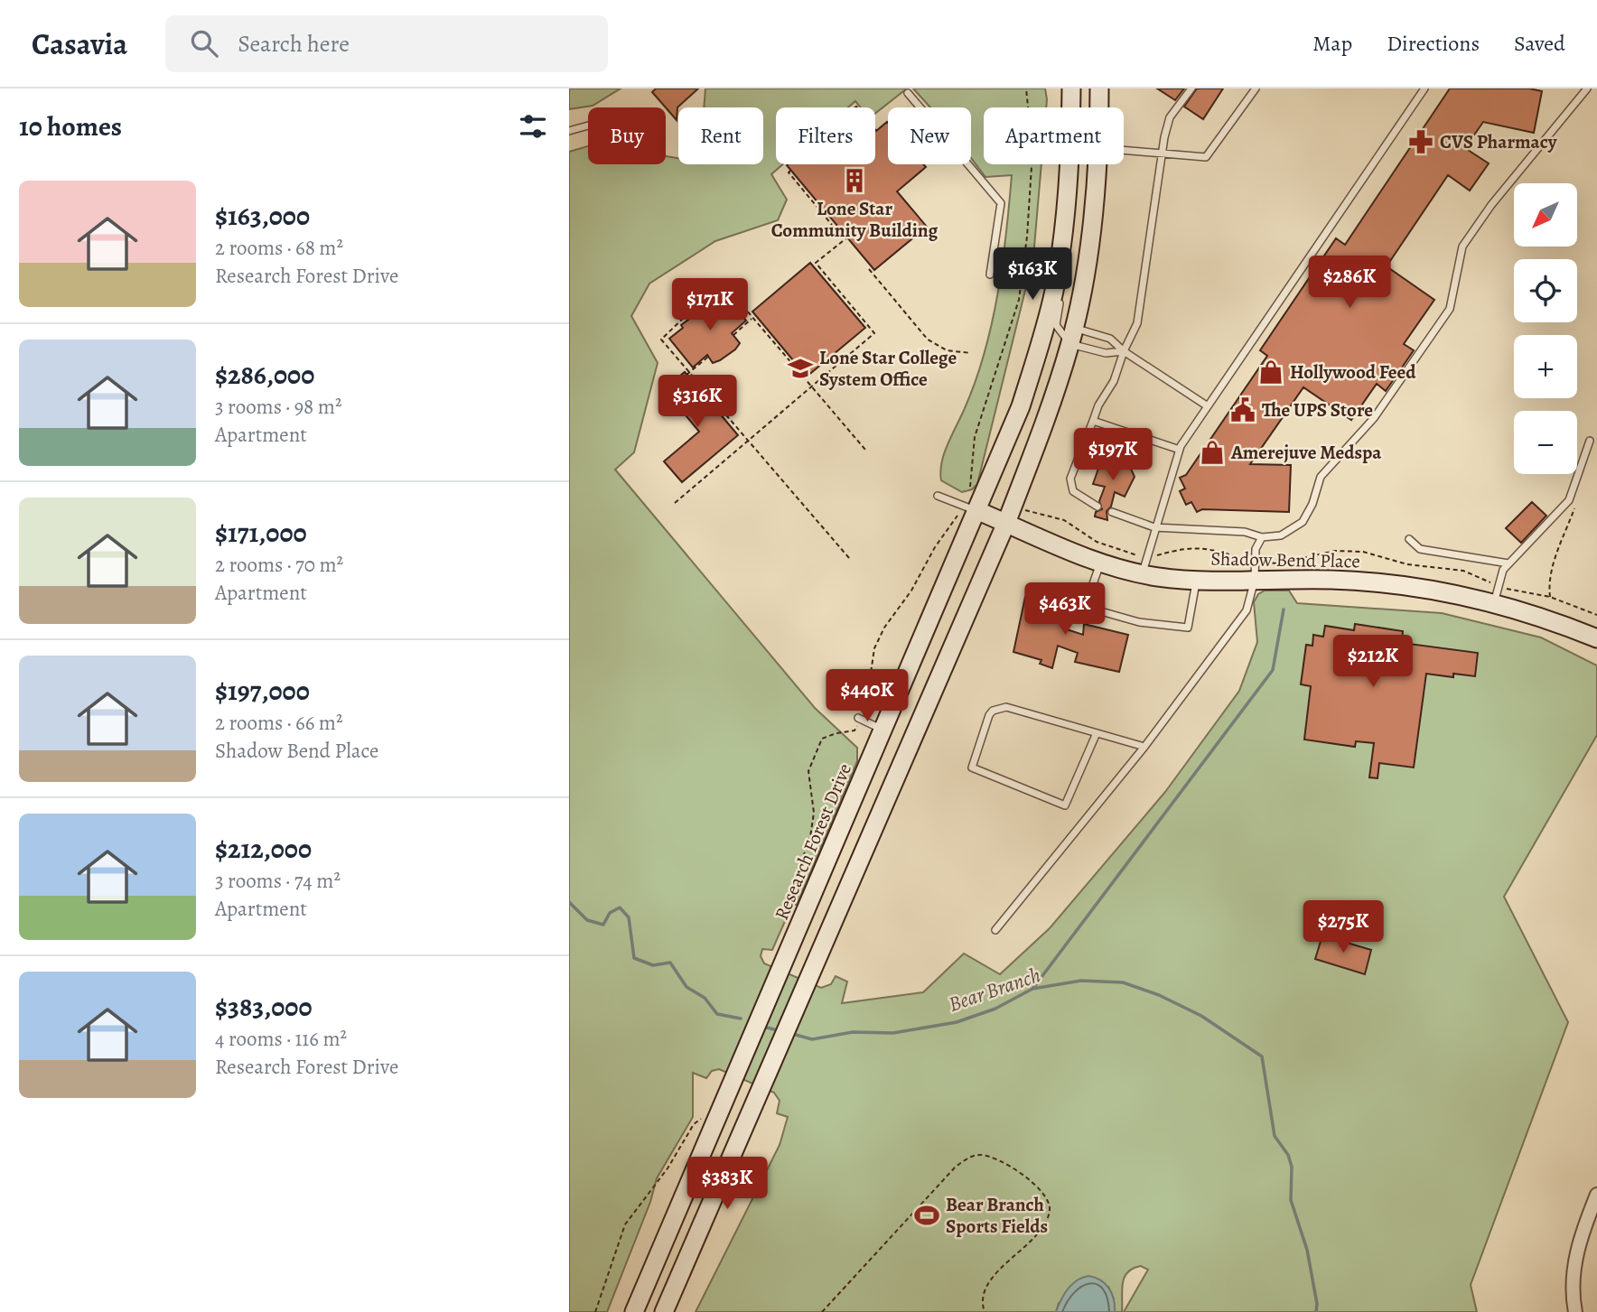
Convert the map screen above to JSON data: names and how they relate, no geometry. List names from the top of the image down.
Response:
{
  "streets": {
    "main road": ["Shadow Bend Place", "Research Forest Drive"]
  },
  "crossings": [
    ["Shadow Bend Place", "Research Forest Drive"]
  ],
  "water": ["Bear Branch"],
  "places": {
    "pharmacy": ["CVS Pharmacy"],
    "building": ["Lone Star Community Building"],
    "school or university": ["Lone Star College System Office"],
    "shop": ["Hollywood Feed", "Amerejuve Medspa"],
    "public building": ["The UPS Store"],
    "sports": ["Bear Branch Sports Fields"]
  },
  "north": "bottom left",
  "page": {
    "header": "Casavia",
    "search": "Search here",
    "nav": ["Map", "Directions", "Saved"],
    "heading": "10 homes",
    "chip": [
      "Buy",
      "Rent",
      "Filters",
      "New",
      "Apartment"
    ],
    "list": [
      {
        "name": "$163,000",
        "note": "2 rooms · 68 m² · Research Forest Drive"
      },
      {
        "name": "$286,000",
        "note": "3 rooms · 98 m² · Apartment"
      },
      {
        "name": "$171,000",
        "note": "2 rooms · 70 m² · Apartment"
      },
      {
        "name": "$197,000",
        "note": "2 rooms · 66 m² · Shadow Bend Place"
      },
      {
        "name": "$212,000",
        "note": "3 rooms · 74 m² · Apartment"
      },
      {
        "name": "$383,000",
        "note": "4 rooms · 116 m² · Research Forest Drive"
      }
    ],
    "map_buttons": ["+", "−"],
    "price": [
      "$163K",
      "$286K",
      "$171K",
      "$316K",
      "$197K",
      "$463K",
      "$212K",
      "$440K",
      "$275K",
      "$383K"
    ]
  }
}
